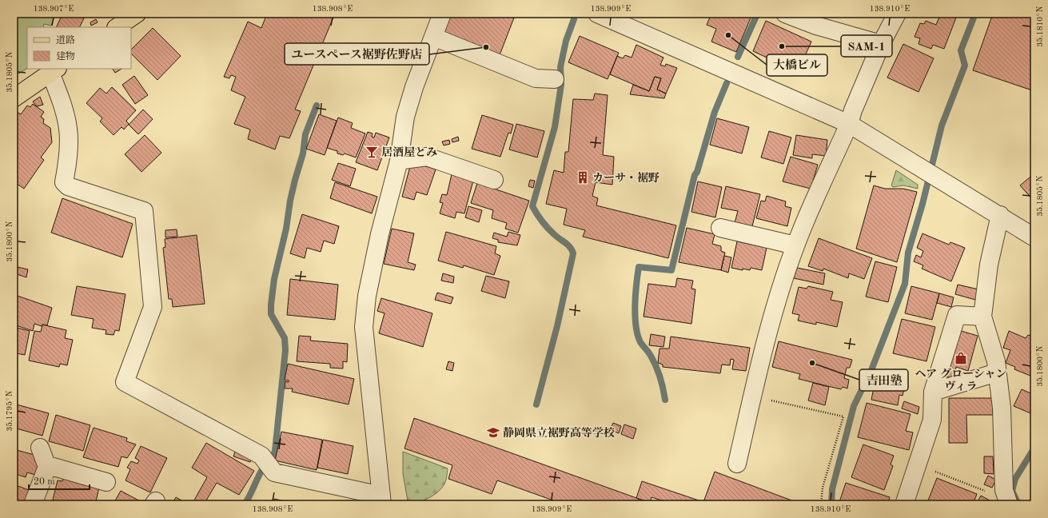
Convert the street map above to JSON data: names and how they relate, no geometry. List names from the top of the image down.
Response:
{
  "places": {
    "other": [
      "大橋ビル",
      "SAM-1",
      "ユースペース裾野佐野店",
      "吉田塾"
    ],
    "bar": ["居酒屋とみ"],
    "building": ["カーサ・裾野"],
    "shop": ["ヘア グローシャン ヴィラ"],
    "school or university": ["静岡県立裾野高等学校"]
  },
  "legend": ["道路", "建物"],
  "scale_bar": "20 m",
  "coordinates": [
    "138.907°E",
    "138.908°E",
    "138.909°E",
    "138.910°E",
    "35.1810°N",
    "35.1805°N",
    "35.1800°N",
    "35.1795°N"
  ]
}
